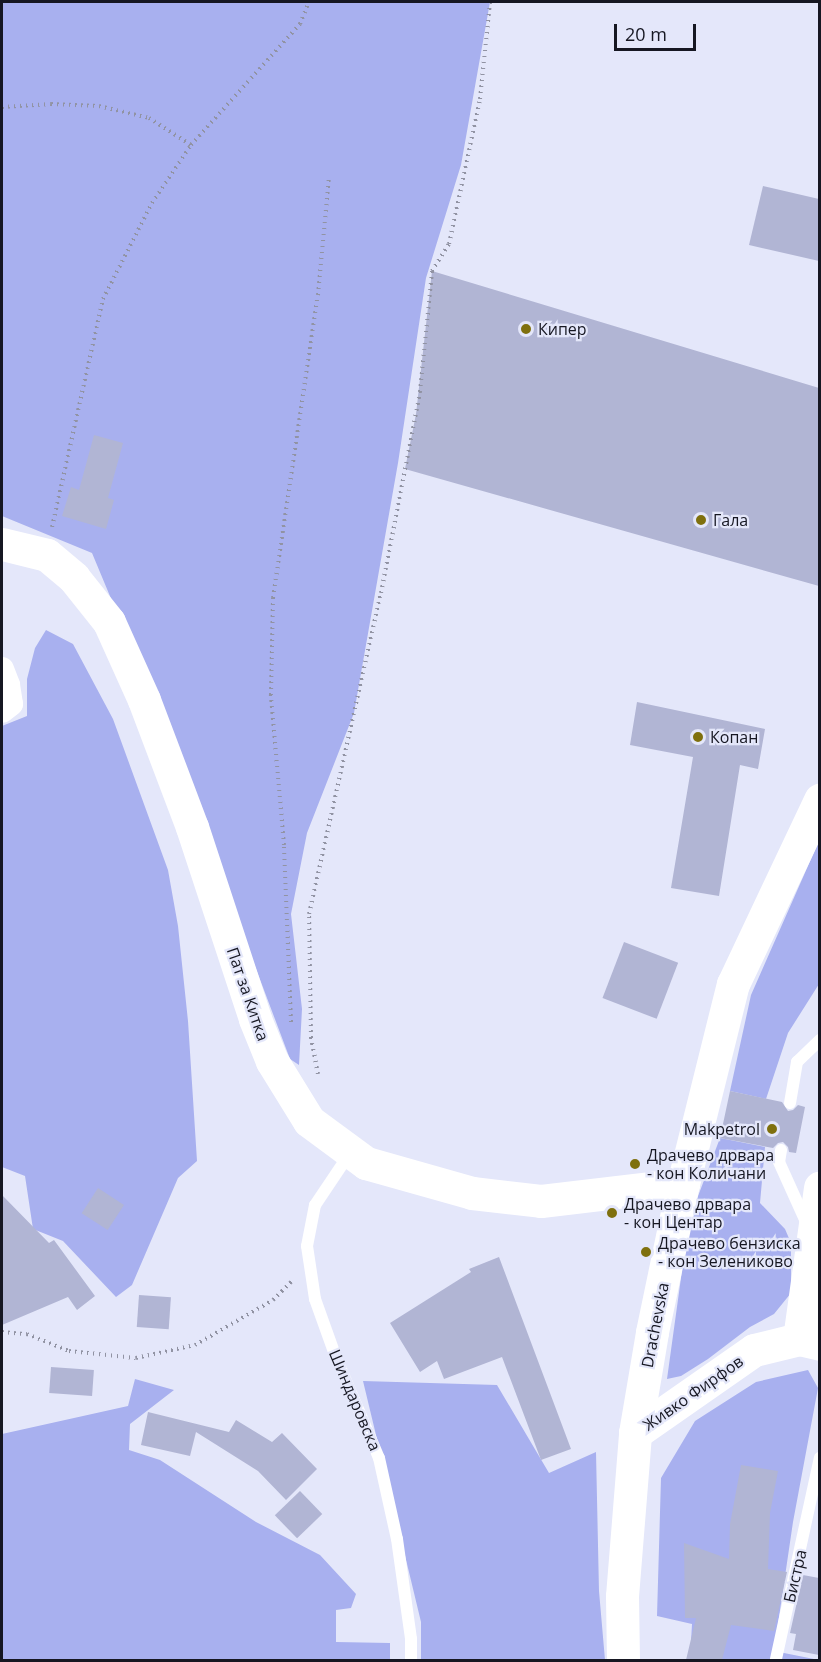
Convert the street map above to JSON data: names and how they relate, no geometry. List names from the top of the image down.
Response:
{
  "streets": {
    "street": ["Пат за Китка", "Drachevska", "Живко Фирфов"],
    "lane": ["Шиндаровска", "Бистра"]
  },
  "crossings": [
    ["Пат за Китка", "Drachevska"],
    ["Пат за Китка", "Шиндаровска"],
    ["Drachevska", "Живко Фирфов"]
  ],
  "places": [
    "Кипер",
    "Гала",
    "Копан",
    "Makpetrol",
    "Драчево дрвара - кон Количани",
    "Драчево дрвара - кон Центар",
    "Драчево бензиска - кон Зелениково"
  ],
  "scale_bar": "20 m"
}
